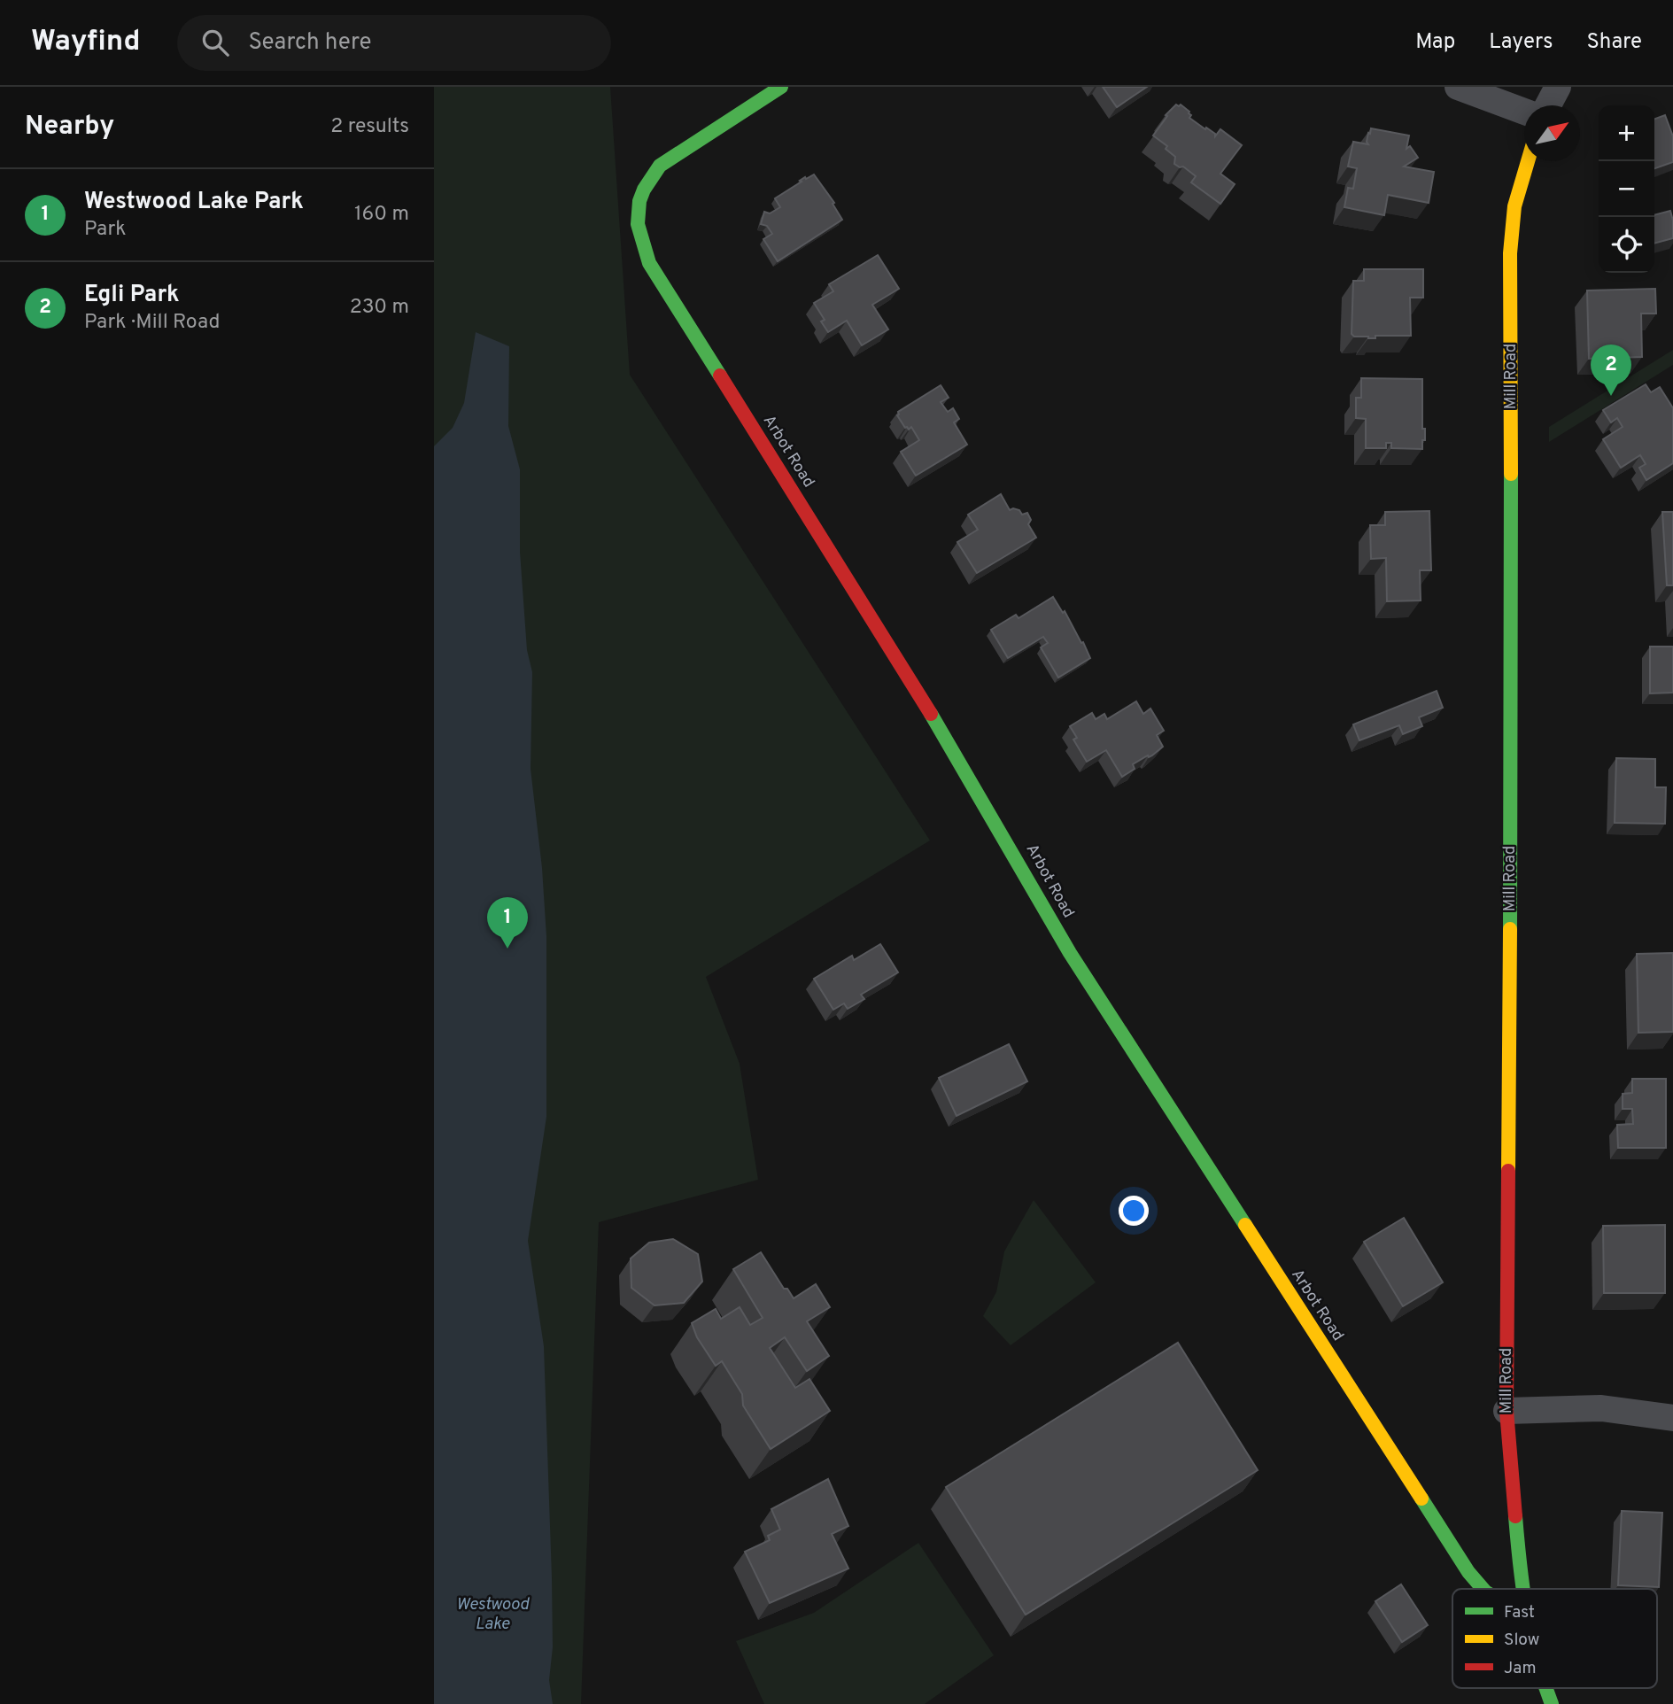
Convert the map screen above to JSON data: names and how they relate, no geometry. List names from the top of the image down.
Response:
{
  "streets": {
    "street": ["Mill Road", "Arbot Road"]
  },
  "water": ["Westwood Lake"],
  "legend": ["Fast", "Slow", "Jam"],
  "north": "top right",
  "page": {
    "header": "Wayfind",
    "search": "Search here",
    "nav": ["Map", "Layers", "Share"],
    "heading": ["Nearby", "2 results"],
    "map_buttons": ["+", "−"],
    "list": [
      {
        "mark": "1",
        "name": "Westwood Lake Park",
        "note": "Park",
        "value": "160 m"
      },
      {
        "mark": "2",
        "name": "Egli Park",
        "note": "Park · Mill Road",
        "value": "230 m"
      }
    ],
    "pins": ["2", "1"]
  }
}
